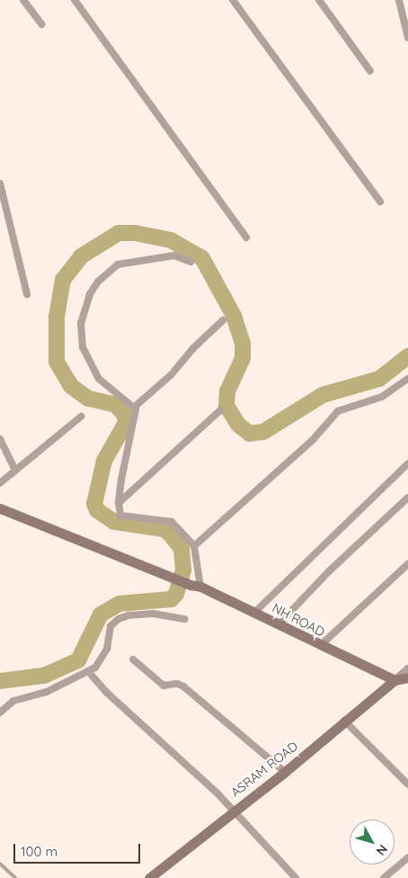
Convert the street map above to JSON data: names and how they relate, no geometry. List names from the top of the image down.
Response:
{
  "streets": {
    "main road": ["NH ROAD", "ASRAM ROAD"]
  },
  "crossings": [
    ["NH ROAD", "ASRAM ROAD"]
  ],
  "scale_bar": "100 m",
  "north": "bottom right"
}
